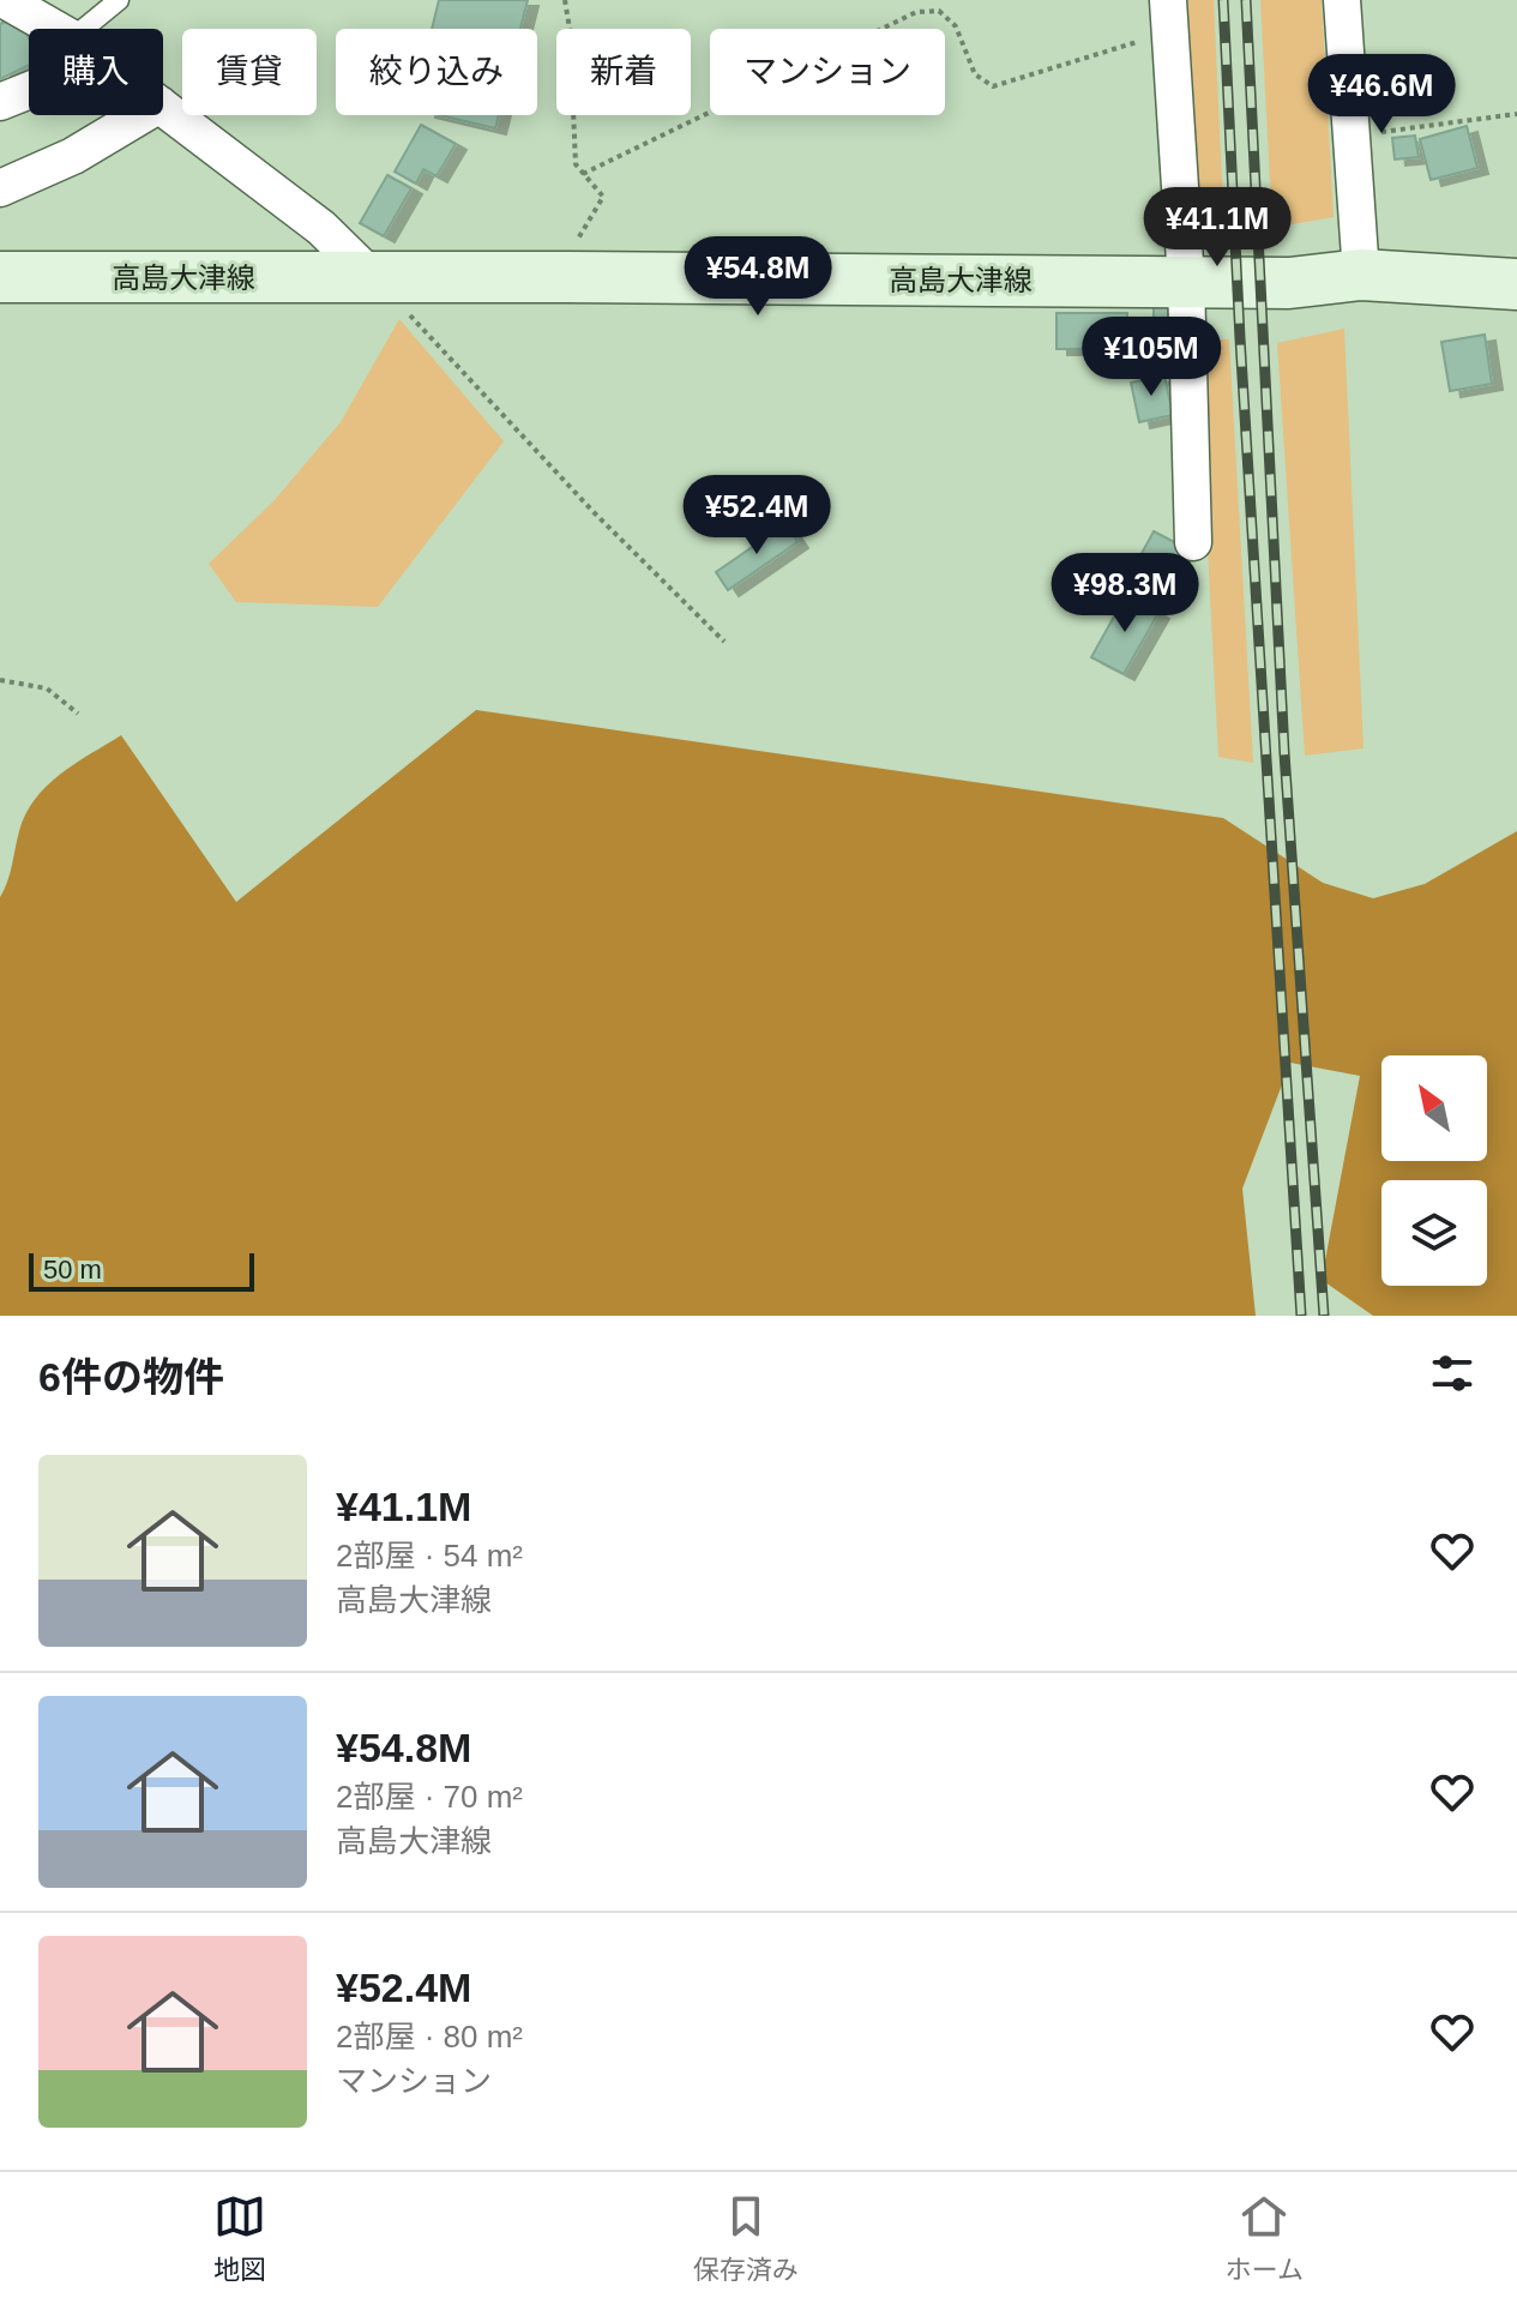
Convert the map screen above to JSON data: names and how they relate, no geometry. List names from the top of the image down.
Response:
{
  "streets": {
    "main road": ["高島大津線"]
  },
  "scale_bar": "50 m",
  "north": "top left",
  "page": {
    "chip": [
      "購入",
      "賃貸",
      "絞り込み",
      "新着",
      "マンション"
    ],
    "price": [
      "¥46.6M",
      "¥41.1M",
      "¥54.8M",
      "¥105M",
      "¥52.4M",
      "¥98.3M"
    ],
    "scale": "50 m",
    "heading": "6件の物件",
    "list": [
      {
        "name": "¥41.1M",
        "note": "2部屋 · 54 m² · 高島大津線"
      },
      {
        "name": "¥54.8M",
        "note": "2部屋 · 70 m² · 高島大津線"
      },
      {
        "name": "¥52.4M",
        "note": "2部屋 · 80 m² · マンション"
      }
    ],
    "tabs": ["地図", "保存済み", "ホーム"]
  }
}
